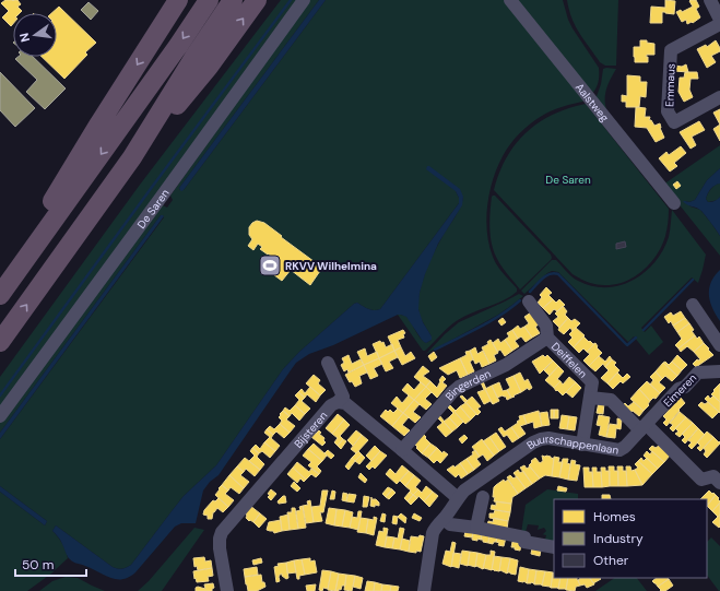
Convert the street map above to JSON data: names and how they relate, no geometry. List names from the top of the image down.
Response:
{
  "streets": {
    "street": [
      "Emmaus",
      "Aalstweg",
      "De Saren",
      "Deiffelen",
      "Bingerden",
      "Eimeren",
      "Bijsteren",
      "Buurschappenlaan"
    ]
  },
  "crossings": [
    ["Deiffelen", "Bingerden"],
    ["Deiffelen", "Buurschappenlaan"],
    ["Eimeren", "Buurschappenlaan"]
  ],
  "parks": ["De Saren"],
  "places": {
    "sports": ["RKVV Wilhelmina"]
  },
  "legend": ["Homes", "Industry", "Other"],
  "scale_bar": "50 m",
  "north": "left"
}
